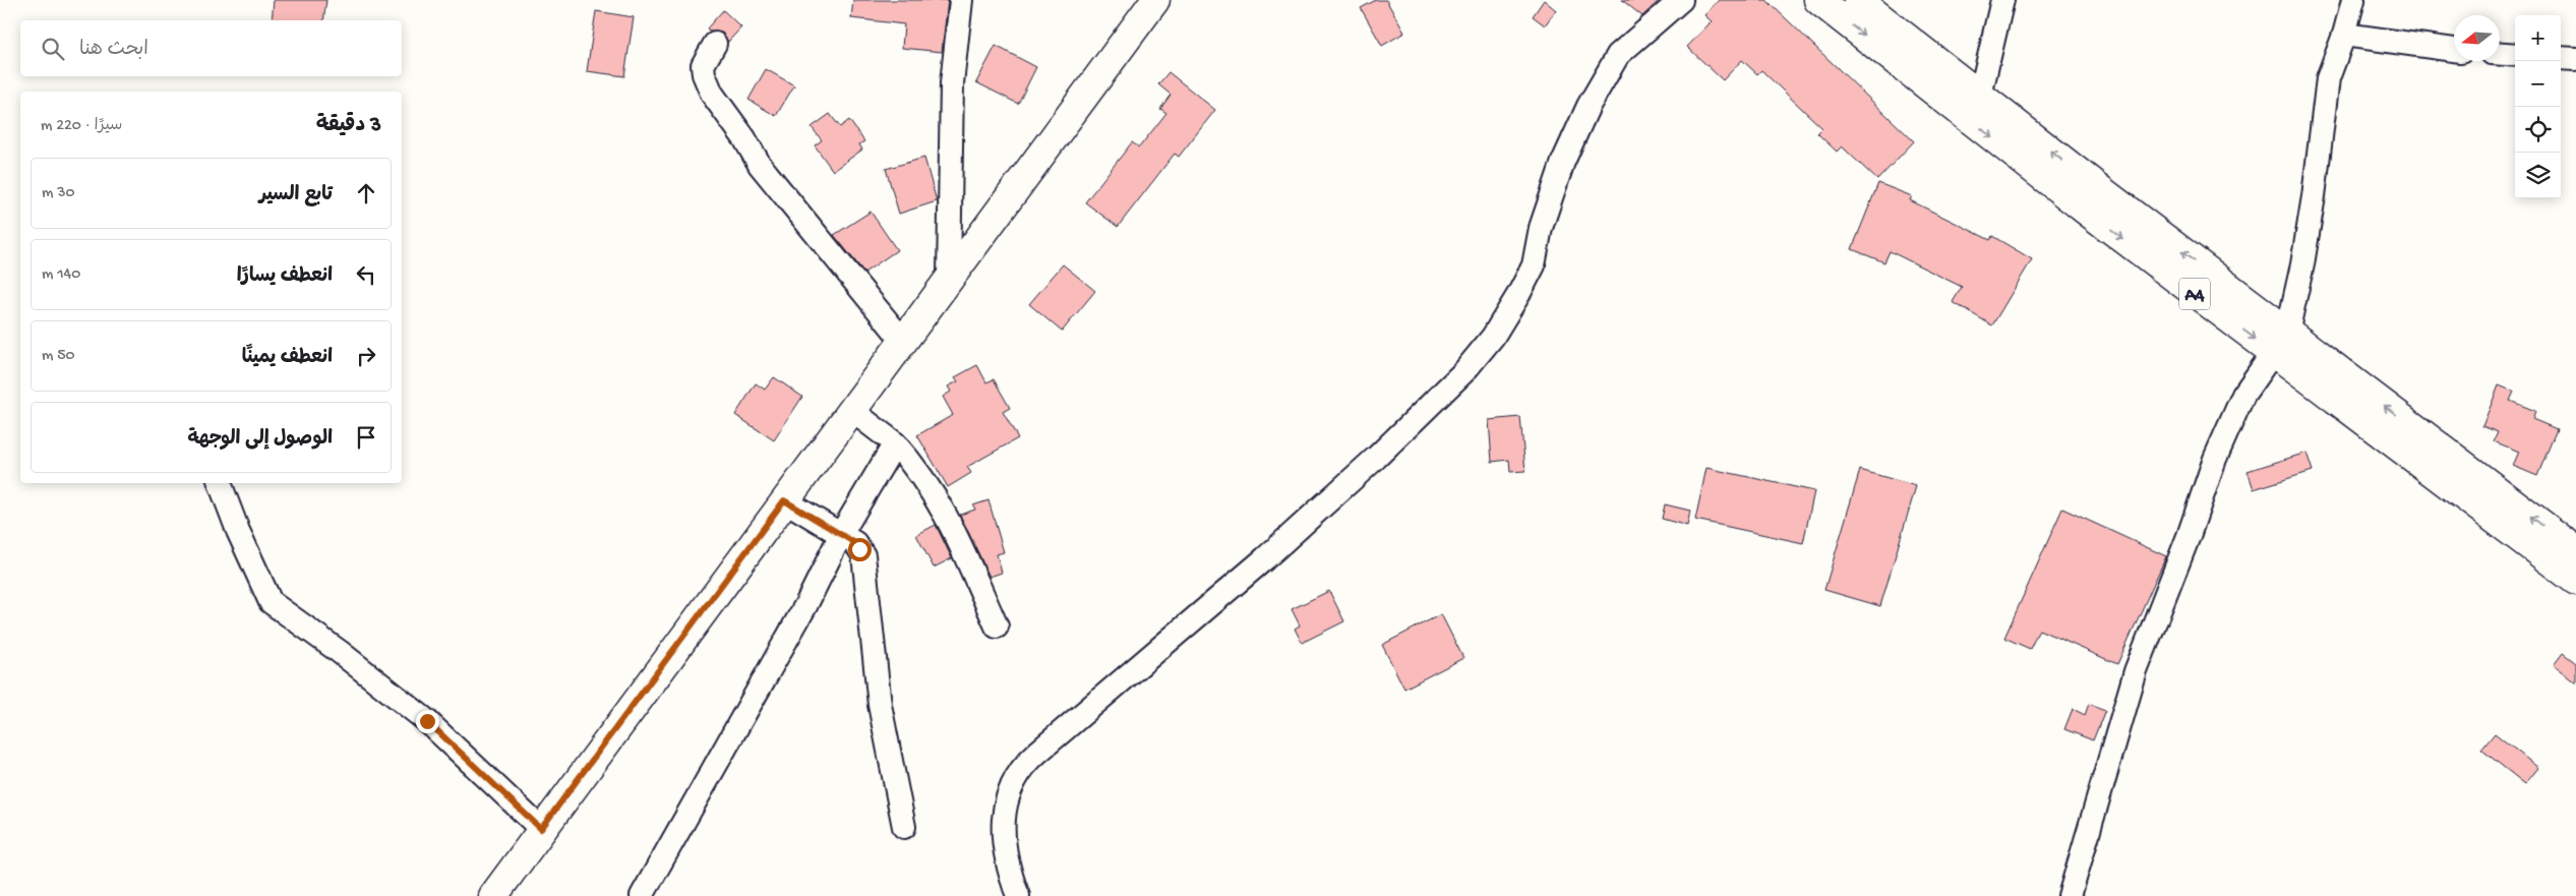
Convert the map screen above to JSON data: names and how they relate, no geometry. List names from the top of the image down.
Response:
{
  "streets": {
    "main road": ["A4"]
  },
  "north": "left",
  "page": {
    "map_buttons": ["+", "−"],
    "search": "ابحث هنا",
    "heading": ["3 دقيقة", "سيرًا · 220 m"],
    "list": [
      ["تابع السير", "30 m"],
      ["انعطف يسارًا", "140 m"],
      ["انعطف يمينًا", "50 m"],
      "الوصول إلى الوجهة"
    ]
  }
}
